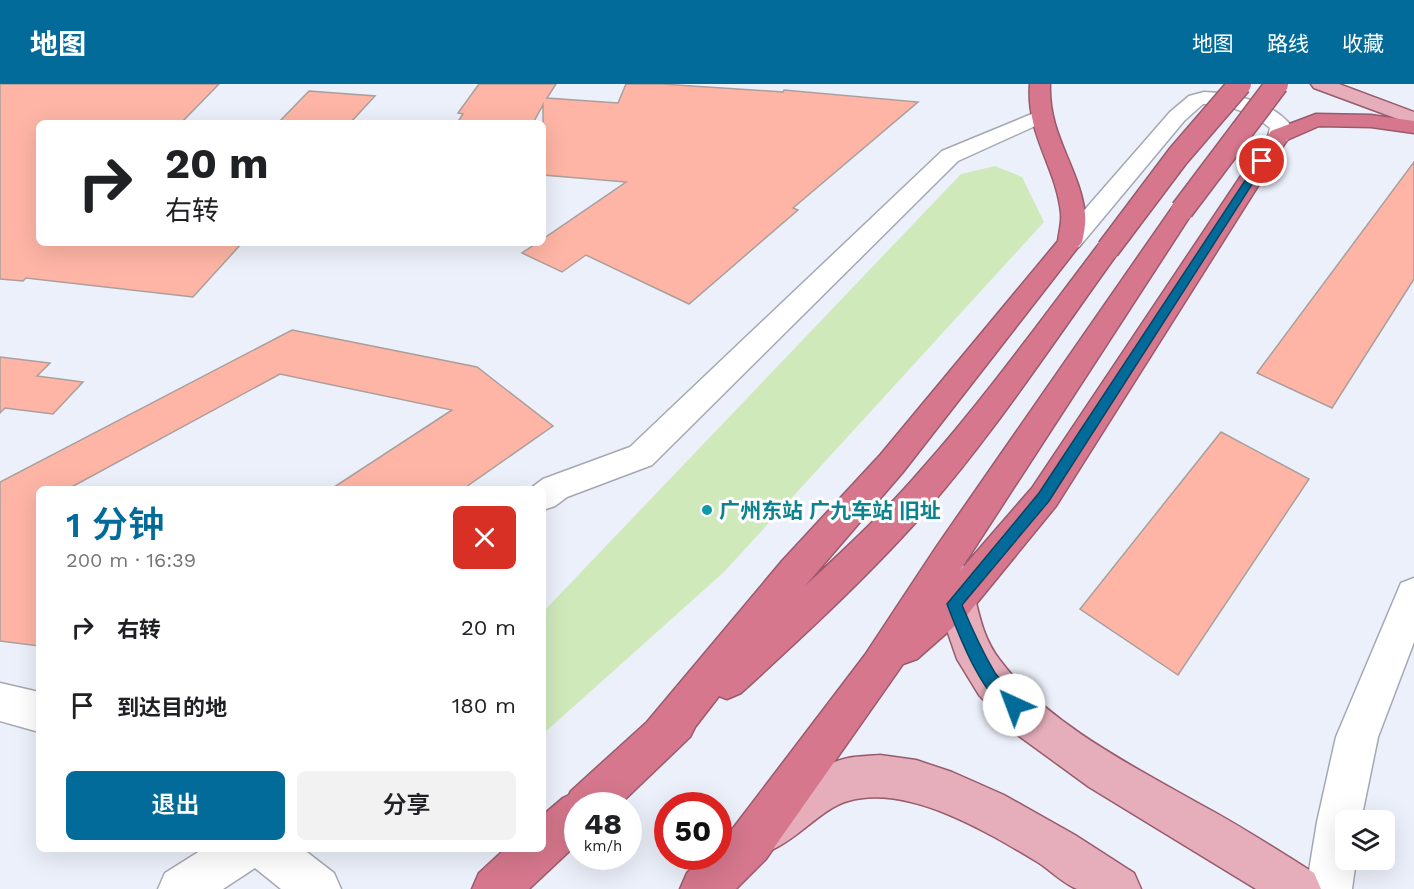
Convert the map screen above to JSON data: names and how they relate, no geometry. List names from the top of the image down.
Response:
{
  "places": ["广州东站 广九车站 旧址"],
  "page": {
    "header": "地图",
    "nav": ["地图", "路线", "收藏"],
    "turn": ["20 m", "右转"],
    "heading": ["1 分钟", "200 m · 16:39"],
    "list": [
      {
        "name": "右转",
        "value": "20 m"
      },
      {
        "name": "到达目的地",
        "value": "180 m"
      }
    ],
    "buttons": ["退出", "分享"],
    "speed": "48 km/h",
    "limit": "50"
  }
}
